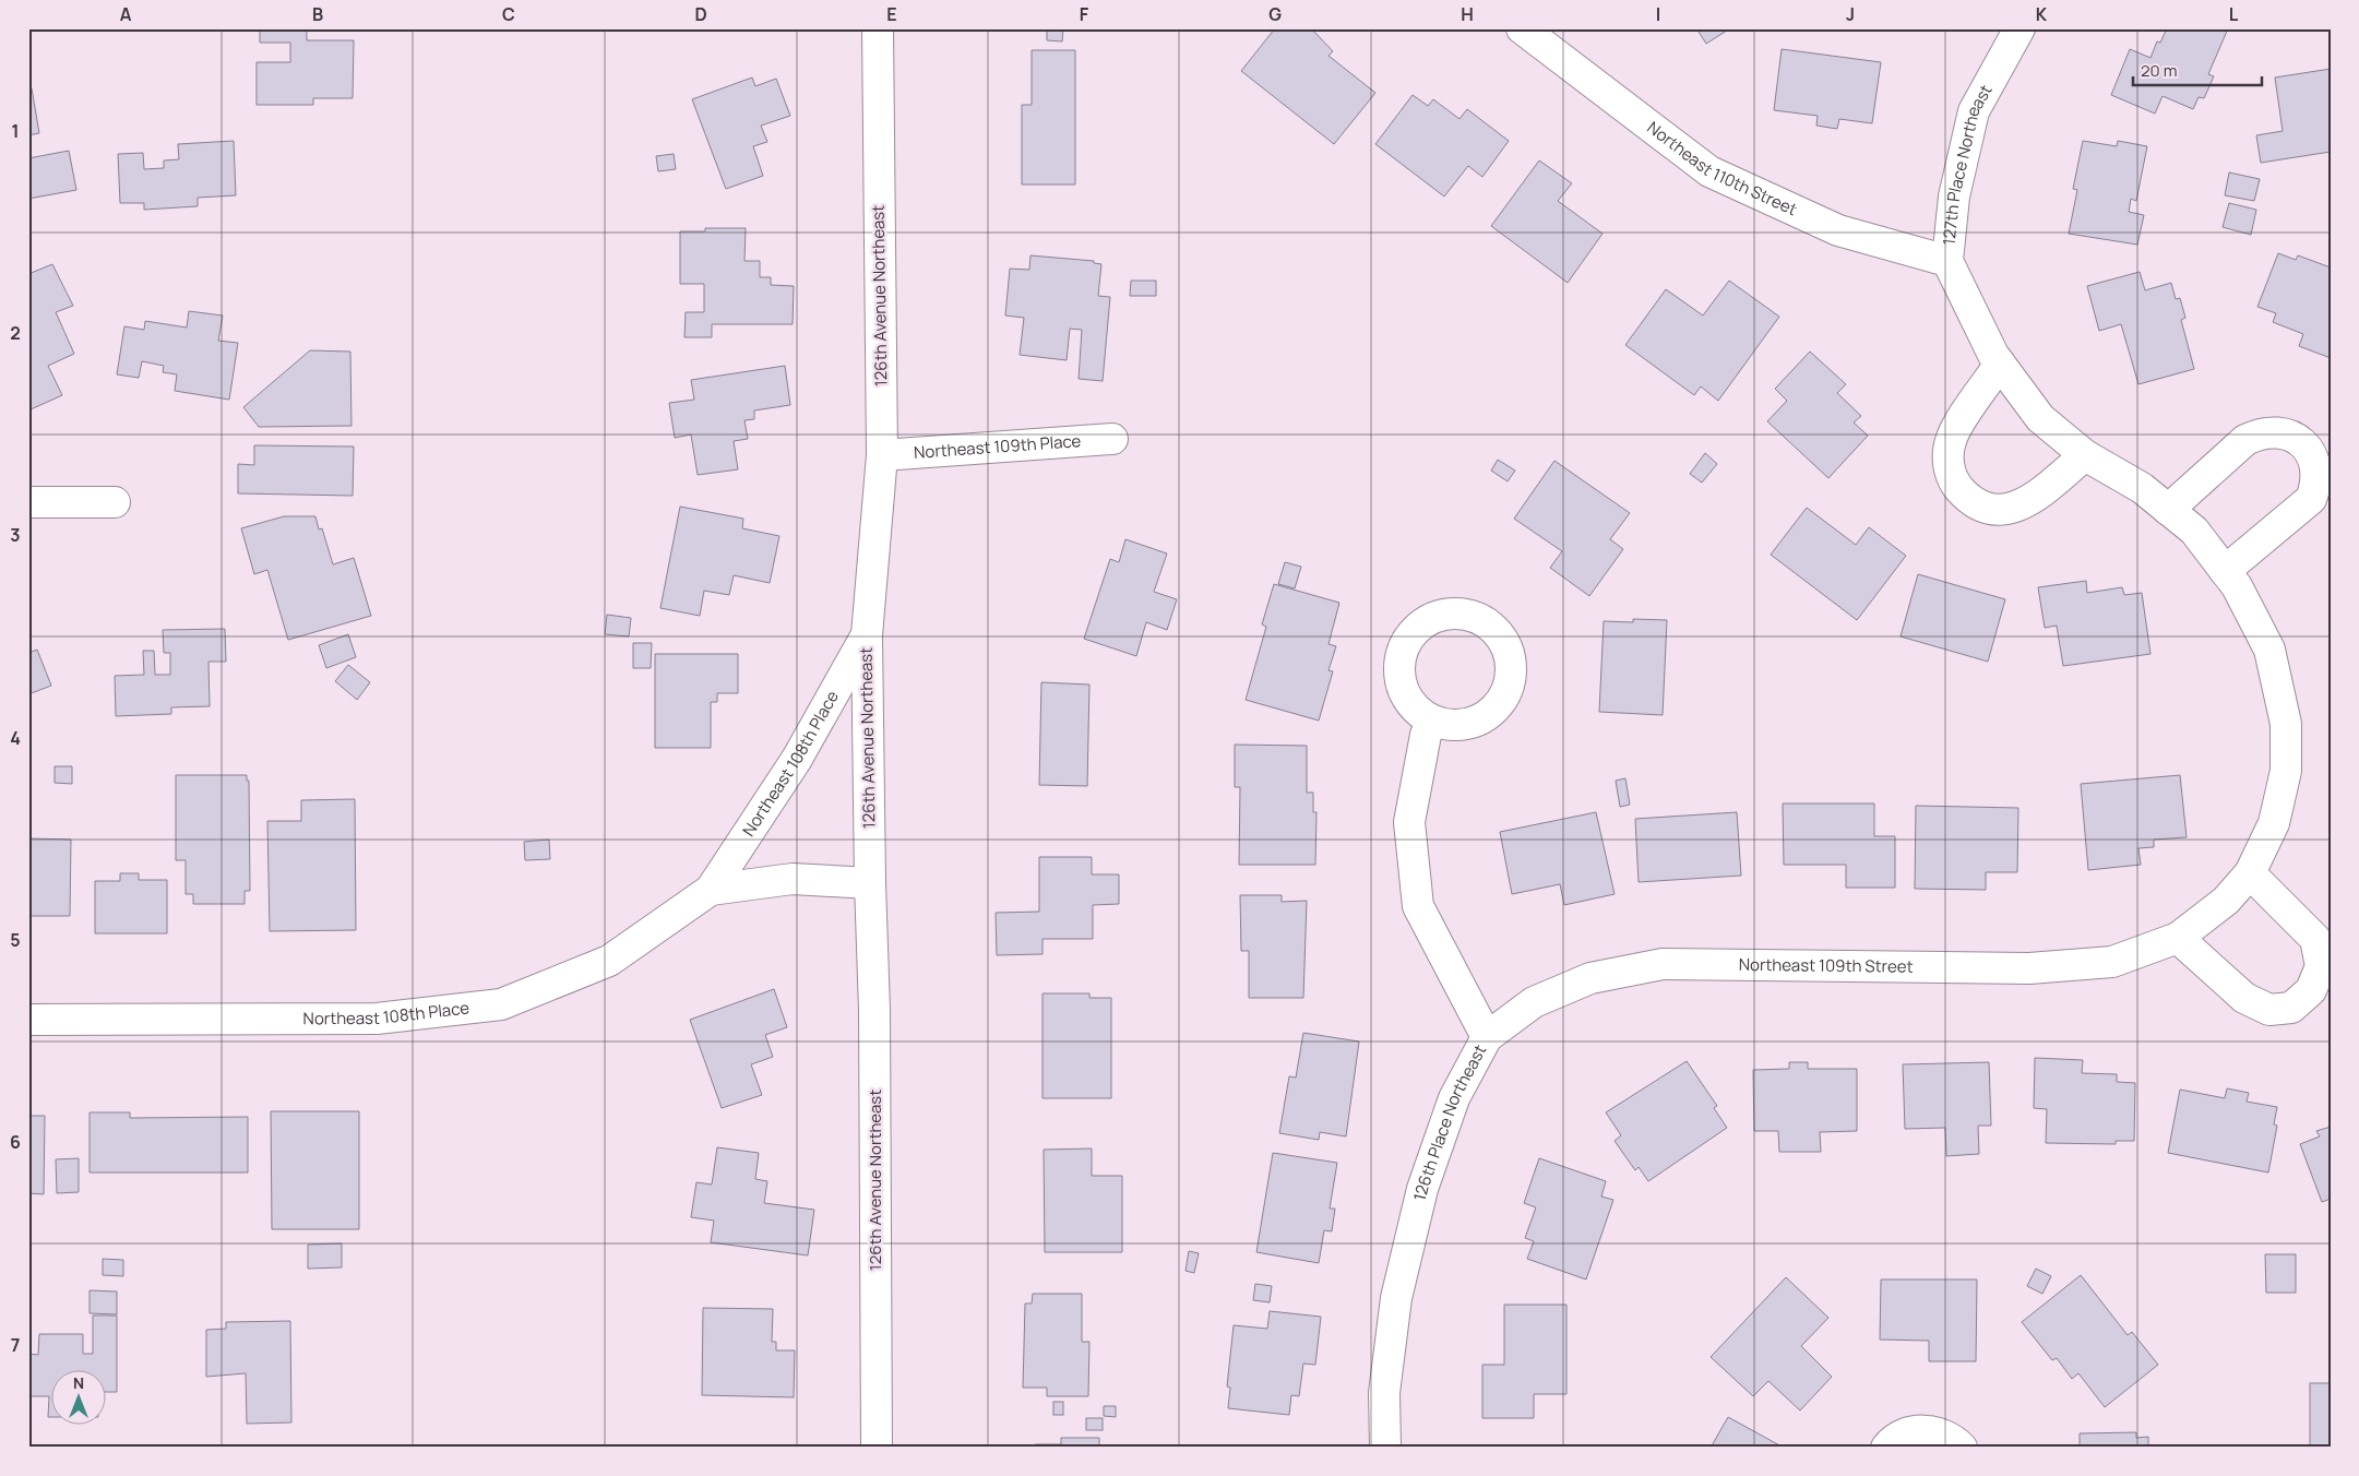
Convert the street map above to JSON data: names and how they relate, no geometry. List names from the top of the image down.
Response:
{
  "streets": {
    "street": [
      "127th Place Northeast",
      "Northeast 110th Street",
      "126th Avenue Northeast",
      "Northeast 109th Place",
      "Northeast 108th Place",
      "Northeast 109th Street",
      "126th Place Northeast"
    ]
  },
  "crossings": [
    ["127th Place Northeast", "Northeast 110th Street"],
    ["127th Place Northeast", "Northeast 109th Street"],
    ["126th Avenue Northeast", "Northeast 109th Place"],
    ["126th Avenue Northeast", "Northeast 108th Place"],
    ["Northeast 109th Street", "126th Place Northeast"]
  ],
  "scale_bar": "20 m",
  "north": "top",
  "grid": {
    "columns": [
      "A",
      "B",
      "C",
      "D",
      "E",
      "F",
      "G",
      "H",
      "I",
      "J",
      "K",
      "L"
    ],
    "rows": [
      "1",
      "2",
      "3",
      "4",
      "5",
      "6",
      "7"
    ]
  }
}
